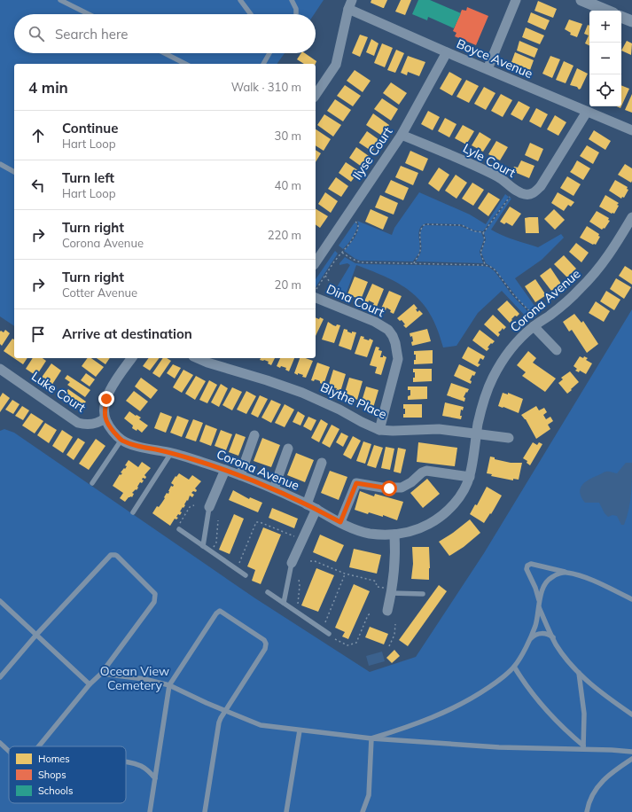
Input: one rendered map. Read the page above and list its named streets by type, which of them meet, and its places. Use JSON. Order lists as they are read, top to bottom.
{
  "streets": {
    "street": [
      "Boyce Avenue",
      "Ilyse Court",
      "Lyle Court",
      "Dina Court",
      "Corona Avenue",
      "Luke Court",
      "Blythe Place"
    ]
  },
  "crossings": [
    ["Boyce Avenue", "Ilyse Court"],
    ["Boyce Avenue", "Lyle Court"],
    ["Ilyse Court", "Lyle Court"],
    ["Dina Court", "Blythe Place"],
    ["Corona Avenue", "Luke Court"],
    ["Corona Avenue", "Blythe Place"]
  ],
  "parks": ["Ocean View Cemetery"],
  "legend": ["Homes", "Shops", "Schools"],
  "page": {
    "map_buttons": ["+", "−"],
    "search": "Search here",
    "heading": ["4 min", "Walk · 310 m"],
    "list": [
      ["Continue", "Hart Loop", "30 m"],
      ["Turn left", "Hart Loop", "40 m"],
      ["Turn right", "Corona Avenue", "220 m"],
      ["Turn right", "Cotter Avenue", "20 m"],
      "Arrive at destination"
    ]
  }
}
